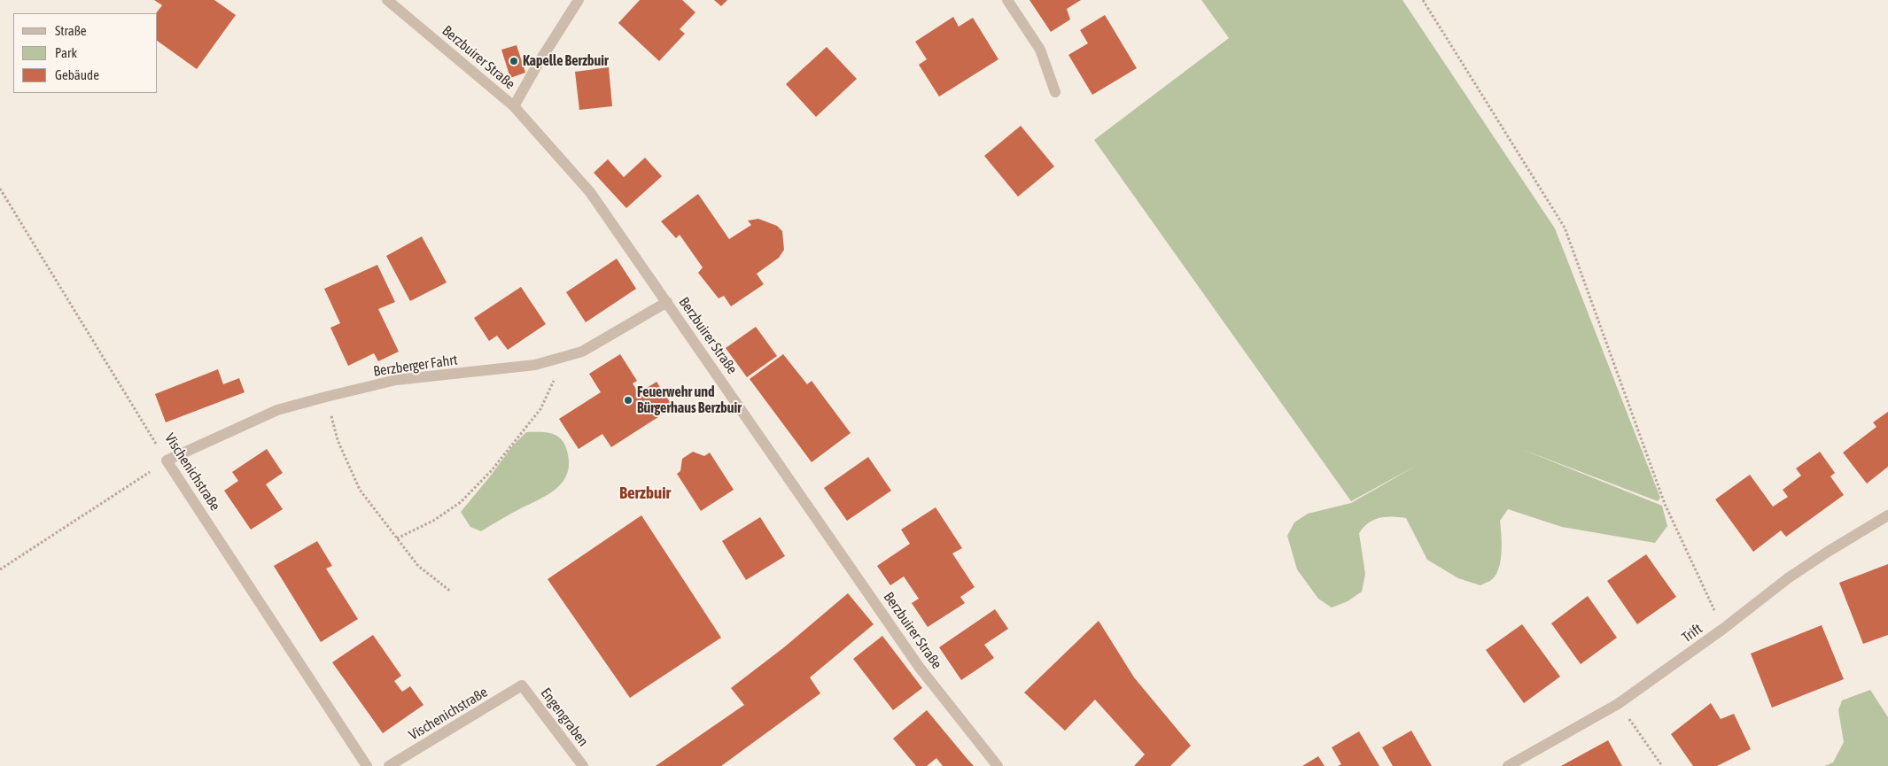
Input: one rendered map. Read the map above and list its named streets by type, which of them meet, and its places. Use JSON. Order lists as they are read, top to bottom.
{
  "streets": {
    "street": [
      "Berzbuirer Straße",
      "Berzberger Fahrt",
      "Vischenichstraße",
      "Trift",
      "Engengraben"
    ]
  },
  "crossings": [
    ["Berzbuirer Straße", "Berzberger Fahrt"],
    ["Berzberger Fahrt", "Vischenichstraße"],
    ["Vischenichstraße", "Engengraben"]
  ],
  "districts": ["Berzbuir"],
  "places": ["Kapelle Berzbuir", "Feuerwehr und Bürgerhaus Berzbuir"],
  "legend": ["Straße", "Park", "Gebäude"]
}
